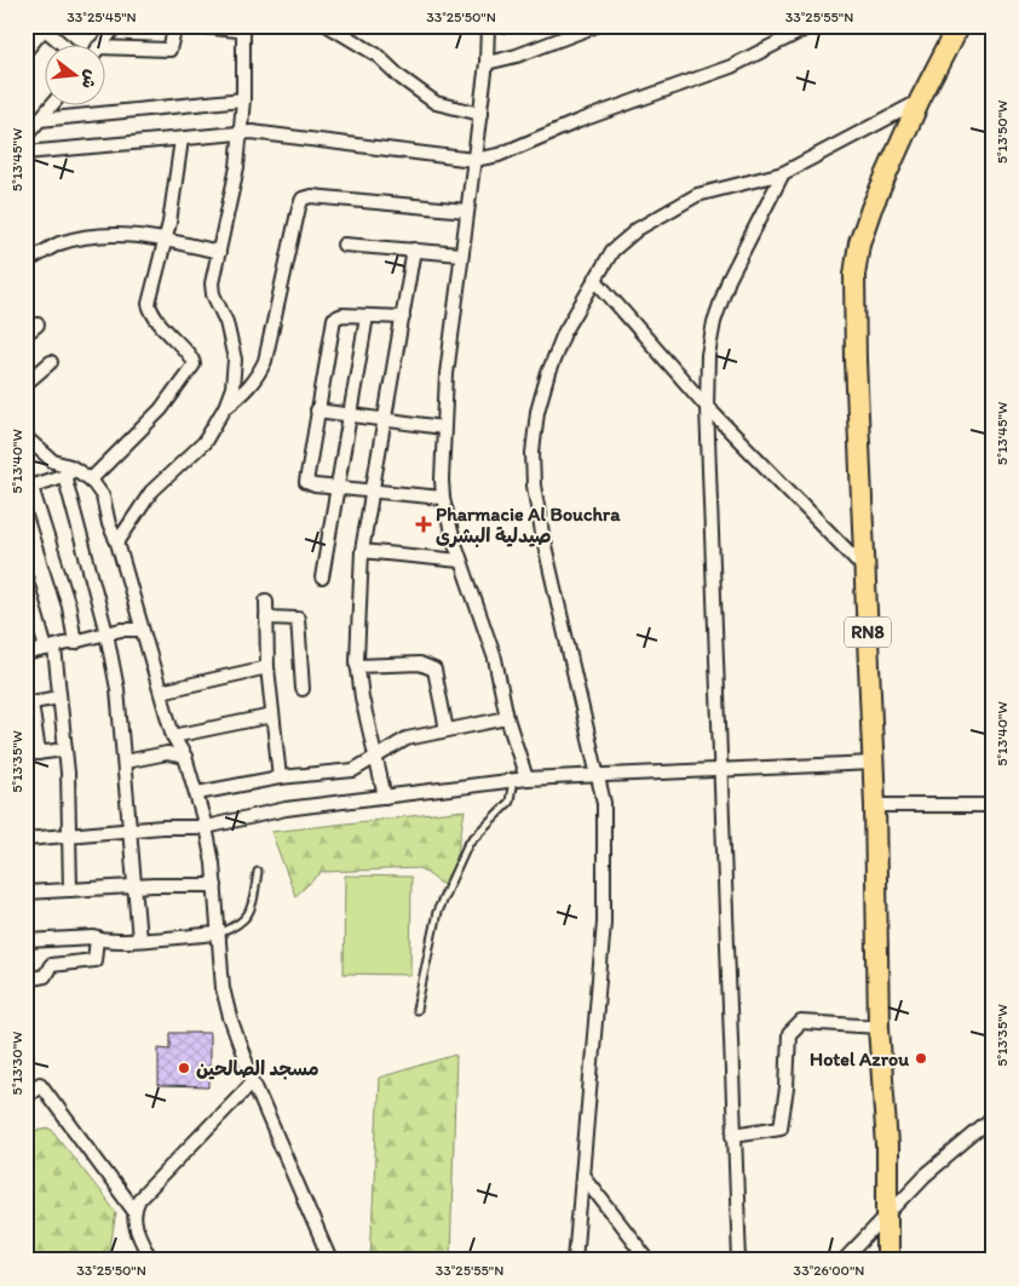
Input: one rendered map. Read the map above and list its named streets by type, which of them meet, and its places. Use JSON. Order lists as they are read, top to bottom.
{
  "streets": {
    "main road": ["RN8"]
  },
  "places": {
    "health": ["Pharmacie Al Bouchra صيدلية البشرى"],
    "other": ["Hotel Azrou", "مسجد الصالحين"]
  },
  "north": "right",
  "coordinates": [
    "33°25'45\"N",
    "33°25'50\"N",
    "33°25'55\"N",
    "5°13'50\"W",
    "5°13'45\"W",
    "5°13'40\"W",
    "5°13'35\"W",
    "5°13'30\"W",
    "33°26'00\"N"
  ]
}
